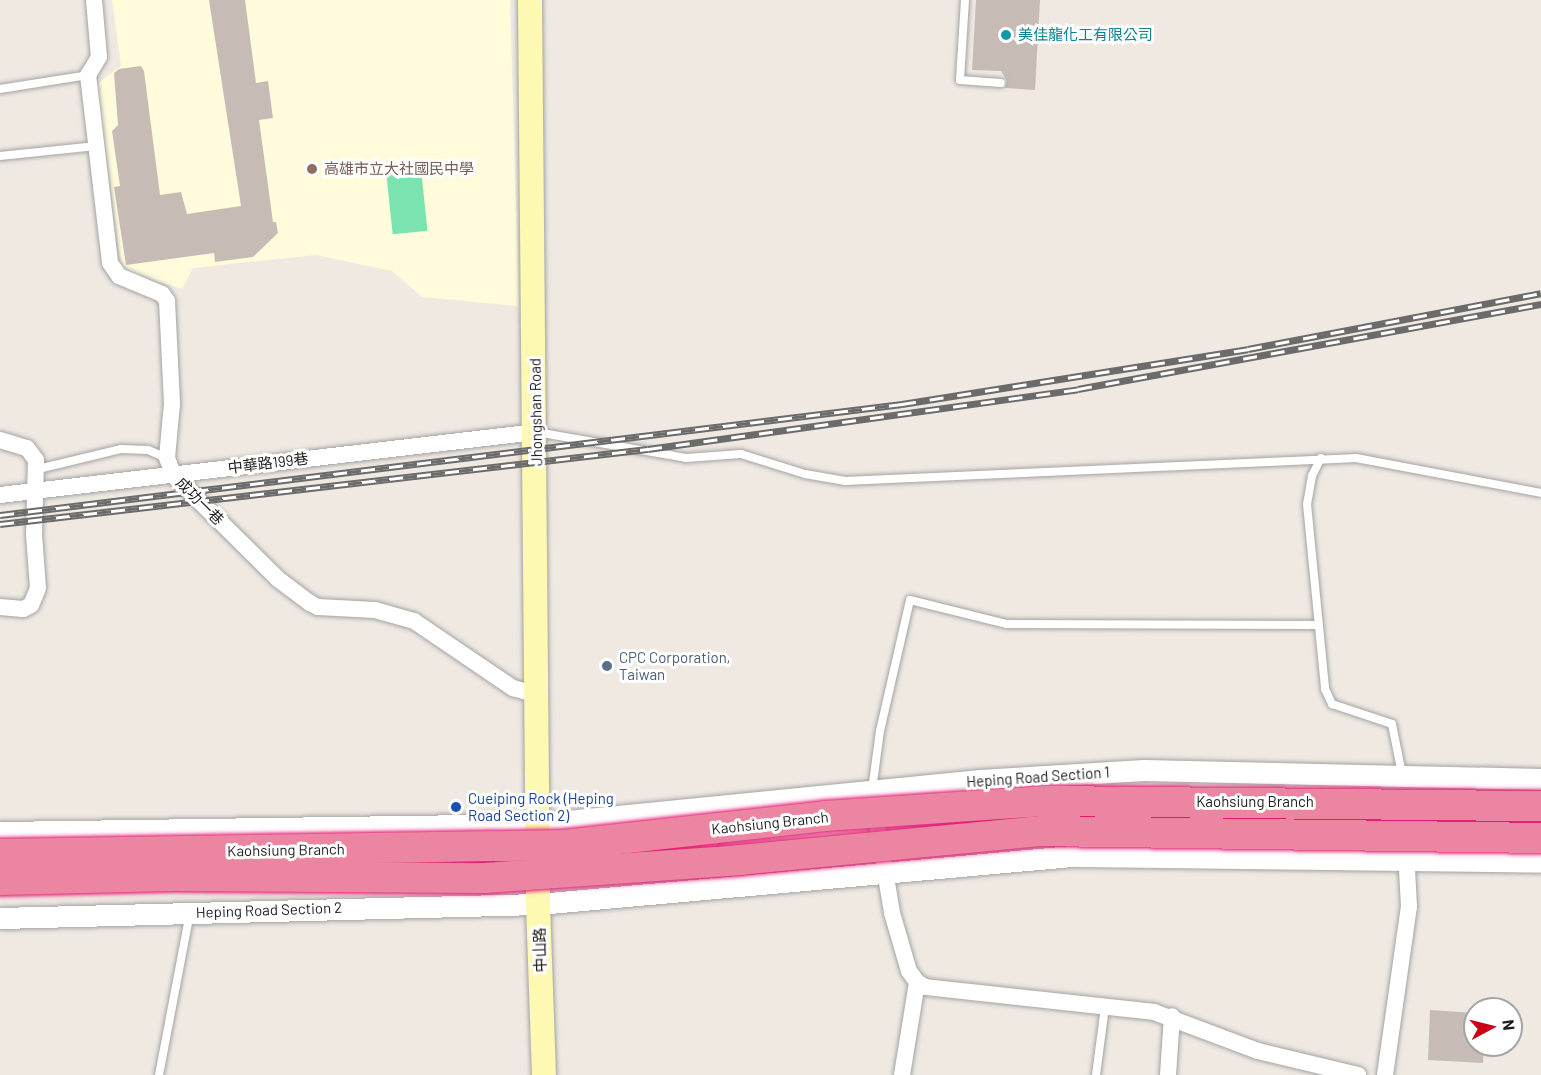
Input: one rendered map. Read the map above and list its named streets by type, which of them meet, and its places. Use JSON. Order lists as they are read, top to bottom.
{
  "streets": {
    "highway": ["Kaohsiung Branch"],
    "main road": ["Jhongshan Road", "中山路"],
    "street": [
      "中華路199巷",
      "成功一巷",
      "Heping Road Section 1",
      "Heping Road Section 2"
    ]
  },
  "crossings": [
    ["Jhongshan Road", "中華路199巷"],
    ["Jhongshan Road", "成功一巷"],
    ["Jhongshan Road", "Heping Road Section 1"],
    ["Jhongshan Road", "中山路"],
    ["中華路199巷", "成功一巷"],
    ["Heping Road Section 1", "中山路"],
    ["Heping Road Section 2", "中山路"]
  ],
  "places": [
    "美佳龍化工有限公司",
    "高雄市立大社國民中學",
    "CPC Corporation, Taiwan",
    "Cueiping Rock (Heping Road Section 2)"
  ],
  "north": "right"
}
